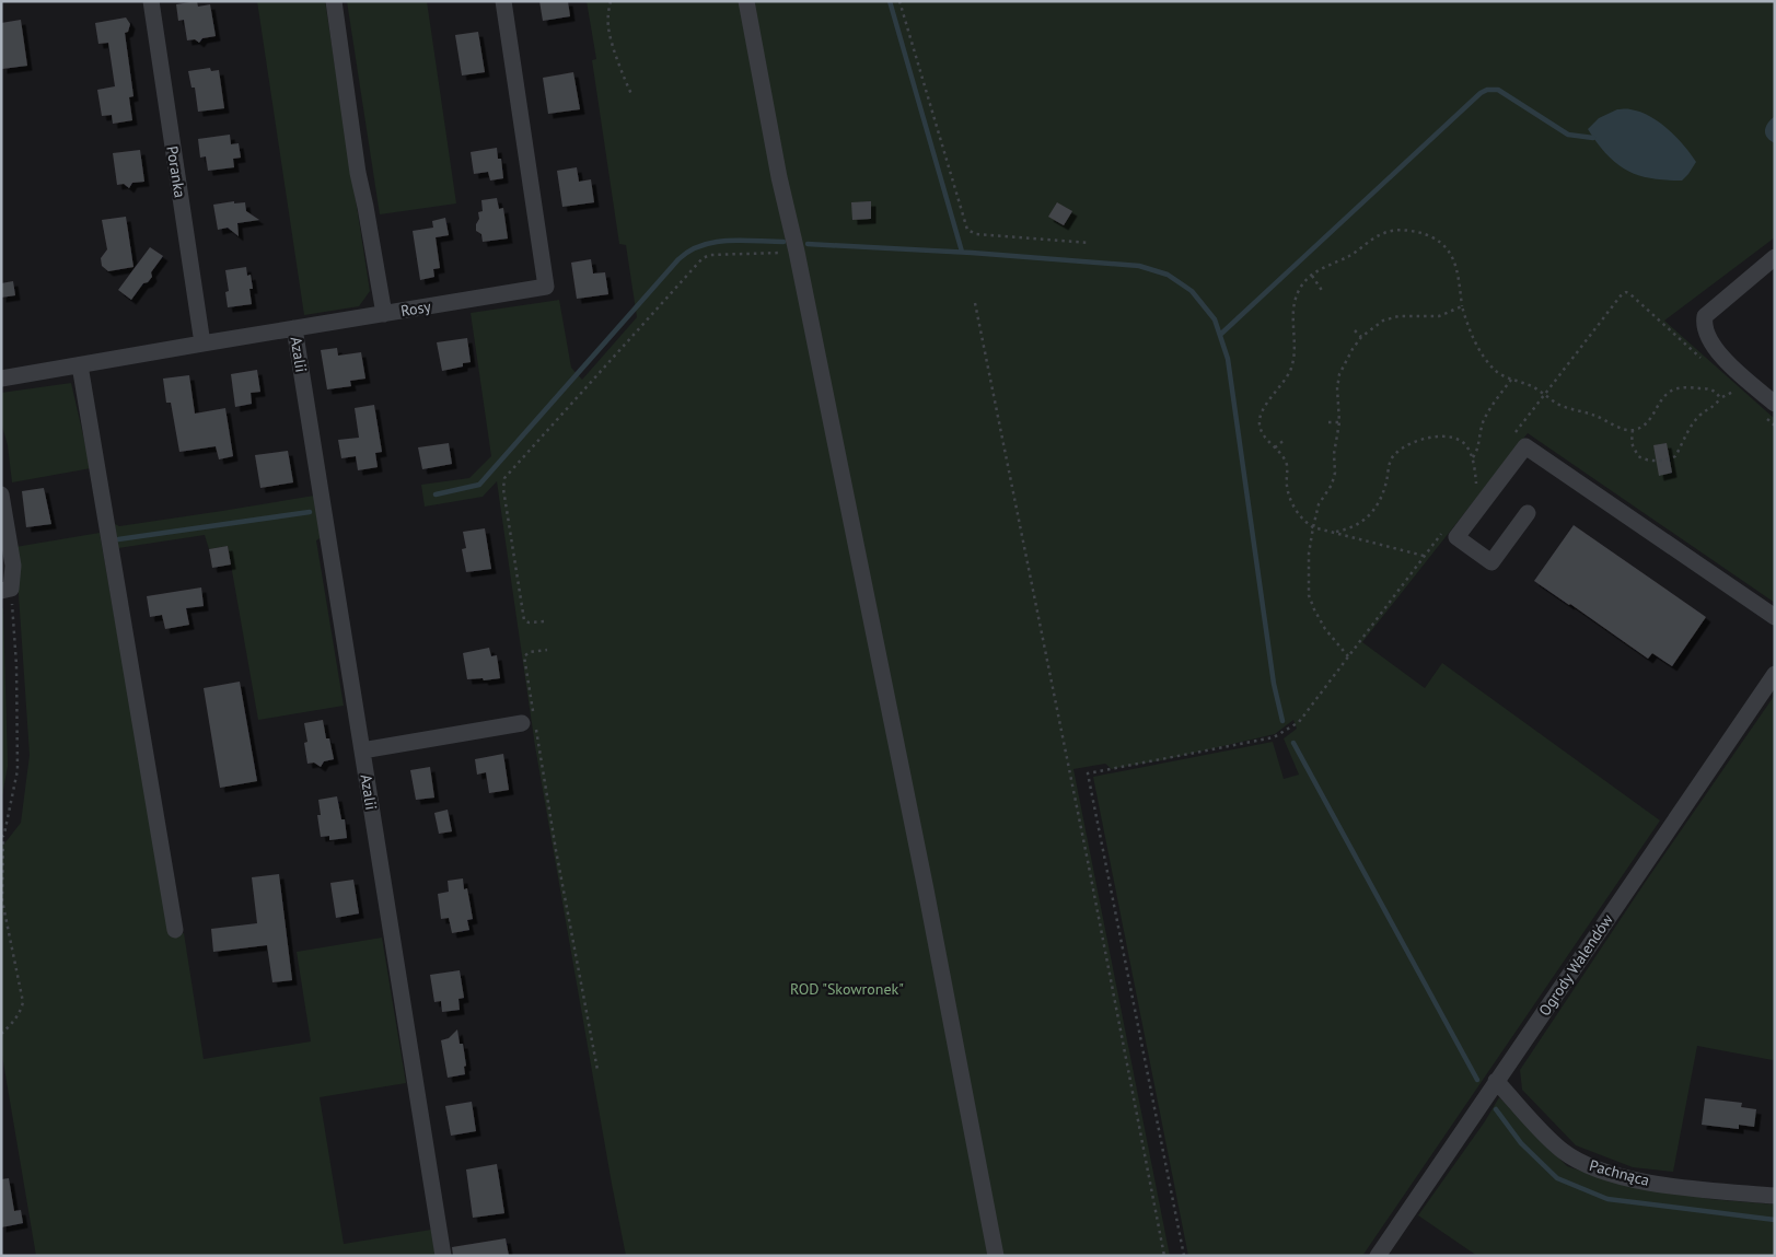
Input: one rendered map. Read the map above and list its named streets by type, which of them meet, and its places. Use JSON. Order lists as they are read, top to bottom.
{
  "streets": {
    "street": [
      "Poranka",
      "Rosy",
      "Azalii",
      "Ogrody Walendów",
      "Pachnąca"
    ]
  },
  "crossings": [
    ["Poranka", "Rosy"],
    ["Rosy", "Azalii"],
    ["Ogrody Walendów", "Pachnąca"]
  ],
  "parks": ["ROD \"Skowronek\""]
}
